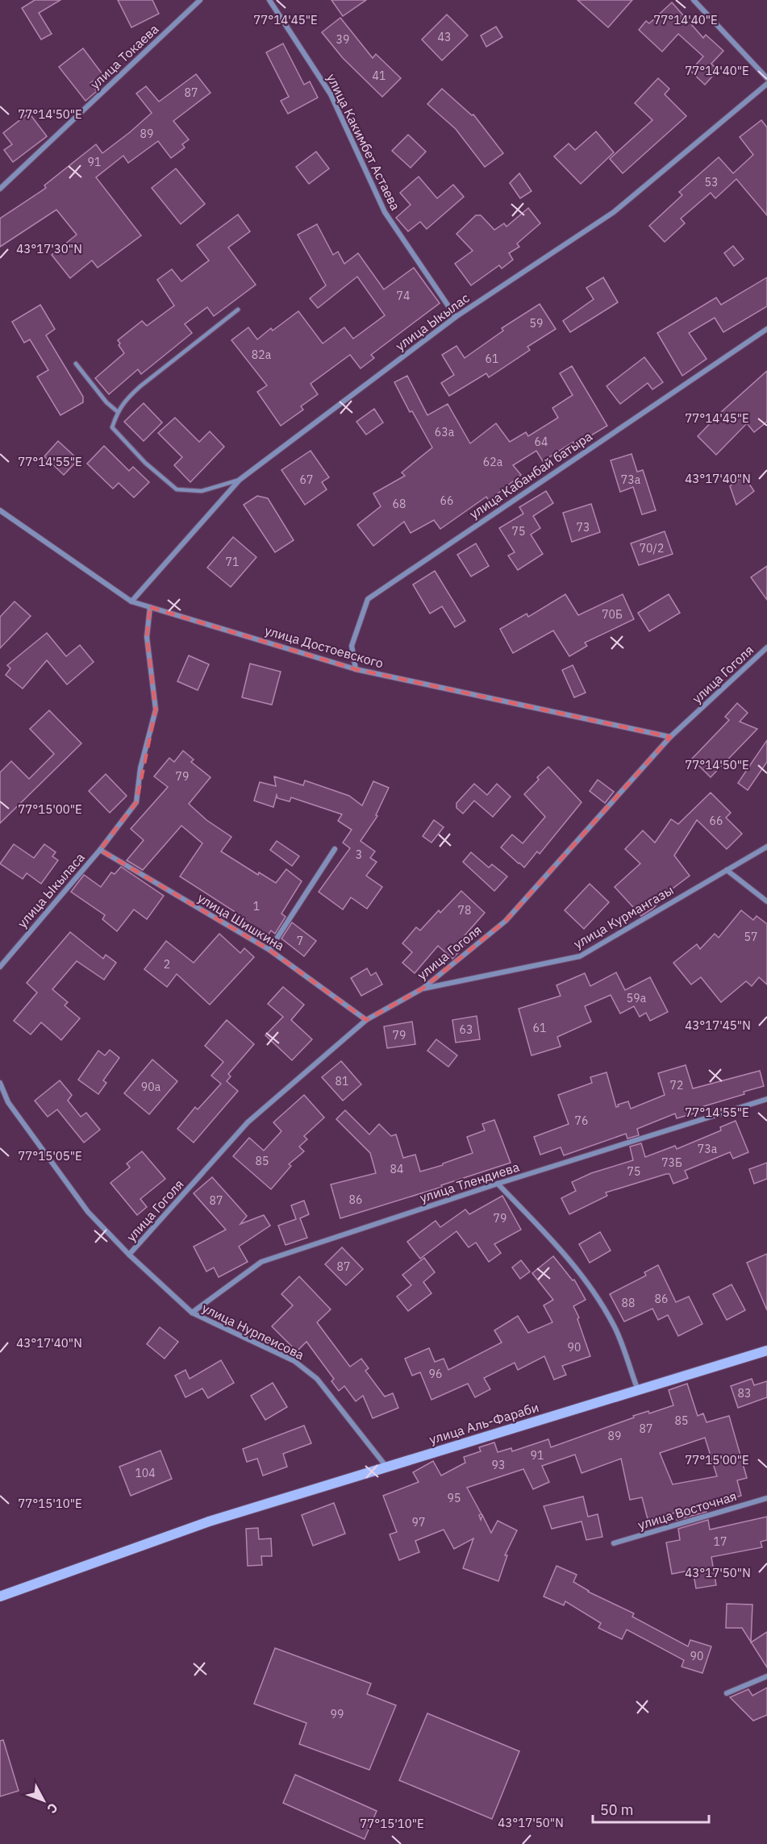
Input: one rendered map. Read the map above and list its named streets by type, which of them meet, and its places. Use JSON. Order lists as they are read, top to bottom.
{
  "streets": {
    "main road": ["улица Аль-Фараби"],
    "street": [
      "улица Токаева",
      "улица Какимбет Астаева",
      "улица Ыкылас",
      "улица Кабанбай батыра",
      "улица Достоевского",
      "улица Гоголя",
      "улица Ыкыласа",
      "улица Курмангазы",
      "улица Шишкина",
      "улица Тлендиева",
      "улица Нурпеисова",
      "улица Восточная"
    ]
  },
  "crossings": [
    ["улица Какимбет Астаева", "улица Ыкылас"],
    ["улица Ыкылас", "улица Достоевского"],
    ["улица Кабанбай батыра", "улица Достоевского"],
    ["улица Достоевского", "улица Гоголя"],
    ["улица Гоголя", "улица Курмангазы"],
    ["улица Гоголя", "улица Шишкина"],
    ["улица Гоголя", "улица Нурпеисова"],
    ["улица Ыкыласа", "улица Шишкина"],
    ["улица Тлендиева", "улица Нурпеисова"],
    ["улица Нурпеисова", "улица Аль-Фараби"]
  ],
  "house_numbers": [
    "43",
    "39",
    "41",
    "87",
    "89",
    "91",
    "53",
    "74",
    "59",
    "82а",
    "61",
    "63а",
    "64",
    "62а",
    "67",
    "73а",
    "66",
    "68",
    "73",
    "75",
    "70/2",
    "71",
    "70Б",
    "79",
    "66",
    "3",
    "1",
    "78",
    "57",
    "7",
    "2",
    "59а",
    "61",
    "63",
    "79",
    "81",
    "72",
    "90а",
    "76",
    "73а",
    "85",
    "73Б",
    "84",
    "75",
    "86",
    "87",
    "79",
    "87",
    "86",
    "88",
    "90",
    "96",
    "83",
    "85",
    "87",
    "89",
    "91",
    "93",
    "104",
    "95",
    "97",
    "17",
    "90",
    "99"
  ],
  "scale_bar": "50 m",
  "north": "bottom right",
  "coordinates": [
    "77°14'40\"E",
    "77°14'45\"E",
    "77°14'50\"E",
    "43°17'30\"N",
    "77°14'55\"E",
    "43°17'40\"N",
    "77°15'00\"E",
    "43°17'45\"N",
    "77°15'05\"E",
    "77°15'10\"E",
    "43°17'50\"N"
  ]
}
